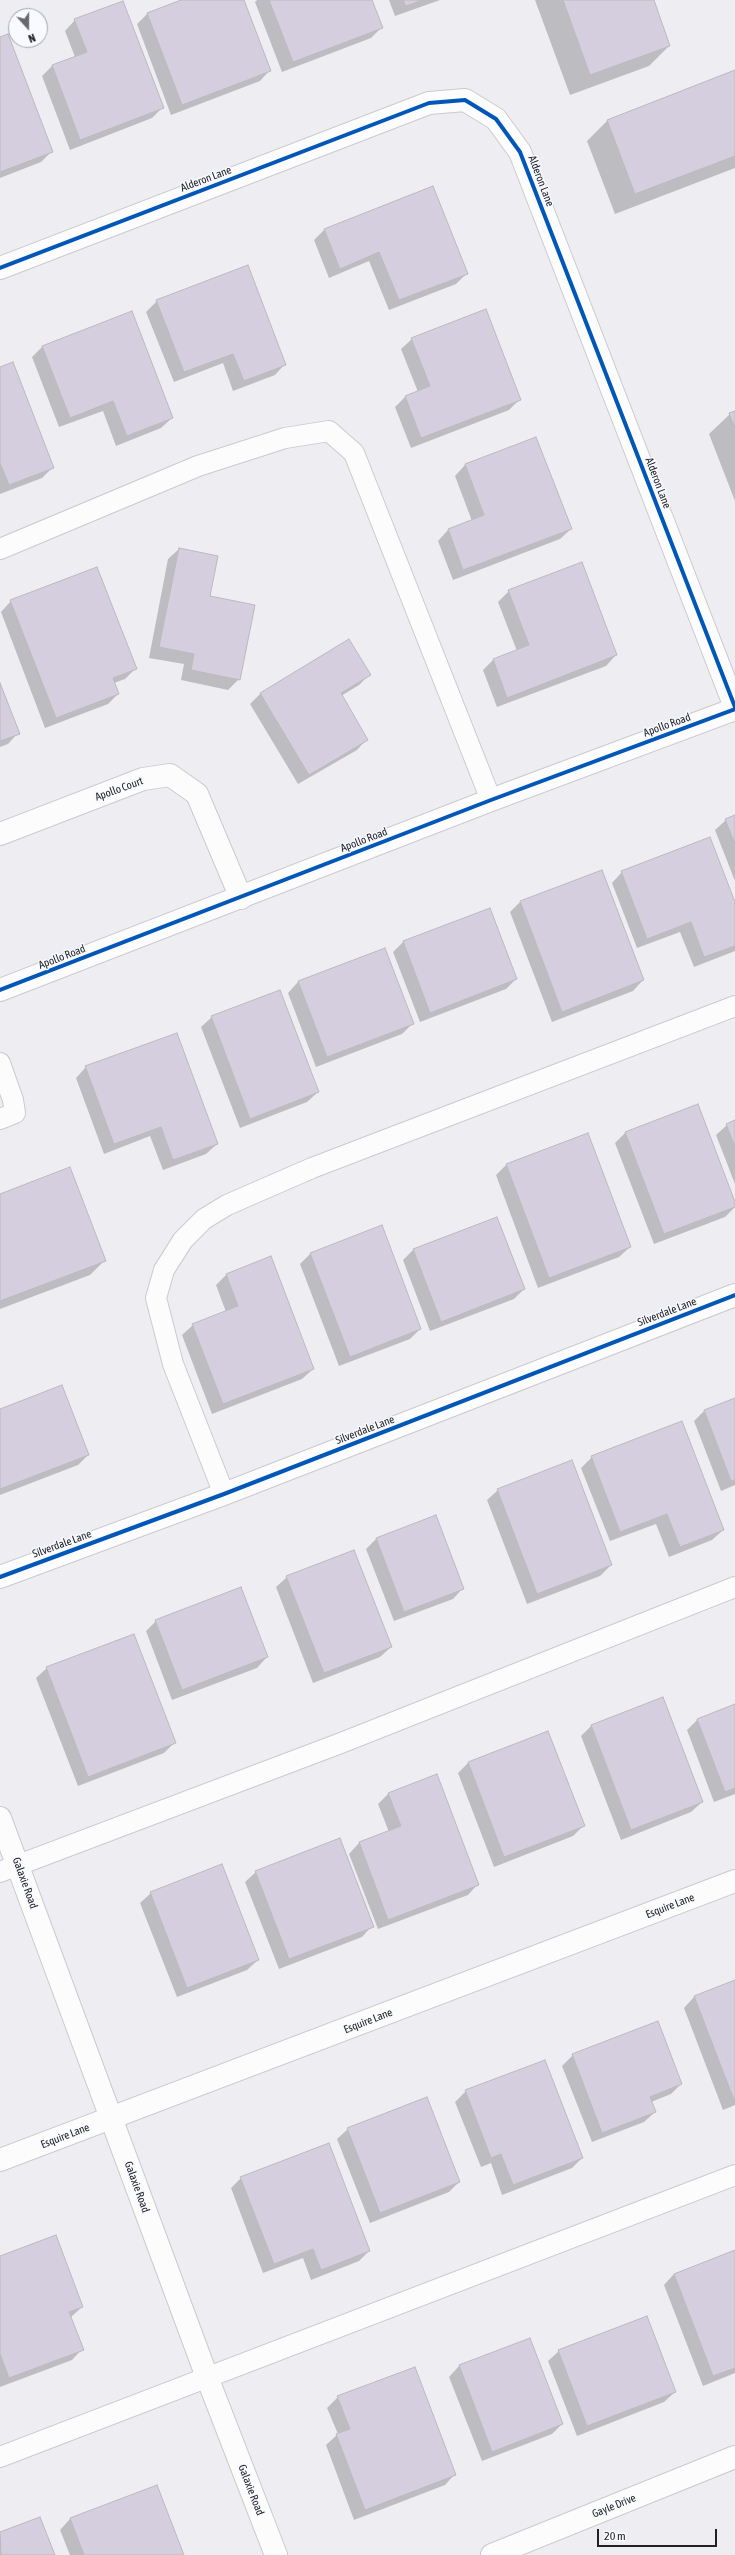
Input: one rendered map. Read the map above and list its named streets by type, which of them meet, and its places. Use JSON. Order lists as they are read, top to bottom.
{
  "streets": {
    "street": [
      "Alderon Lane",
      "Apollo Road",
      "Apollo Court",
      "Silverdale Lane",
      "Galaxie Road",
      "Esquire Lane",
      "Gayle Drive"
    ]
  },
  "crossings": [
    ["Alderon Lane", "Apollo Road"],
    ["Apollo Road", "Apollo Court"],
    ["Galaxie Road", "Esquire Lane"]
  ],
  "scale_bar": "20 m",
  "north": "bottom"
}
